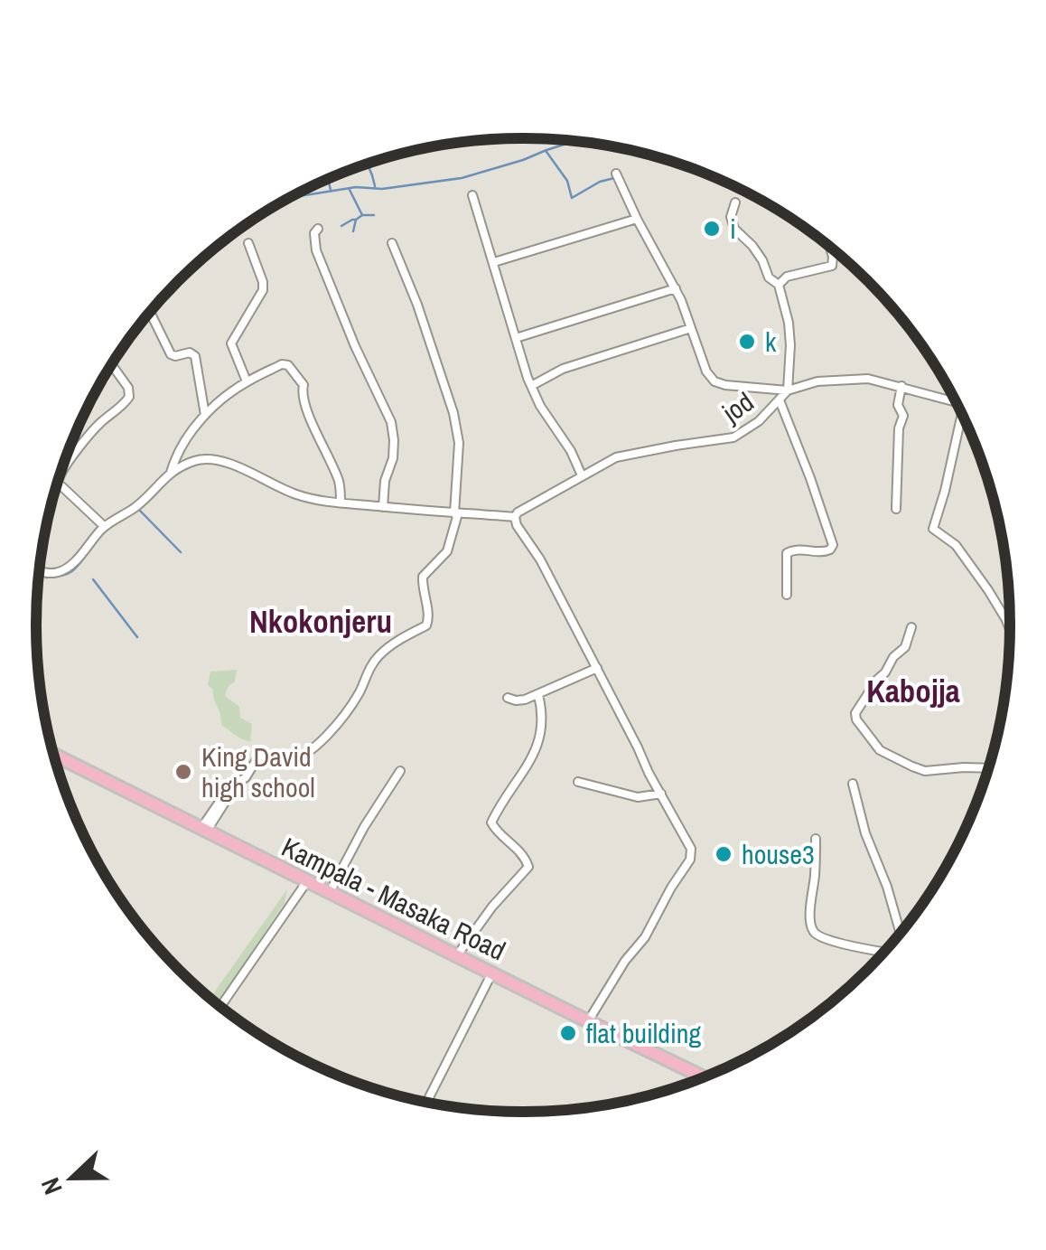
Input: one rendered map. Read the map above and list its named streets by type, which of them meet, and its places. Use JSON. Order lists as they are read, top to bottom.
{
  "streets": {
    "highway": ["Kampala - Masaka Road"],
    "street": ["jod"]
  },
  "districts": ["Nkokonjeru", "Kabojja"],
  "places": [
    "i",
    "k",
    "King David high school",
    "house3",
    "flat building"
  ],
  "north": "left"
}
